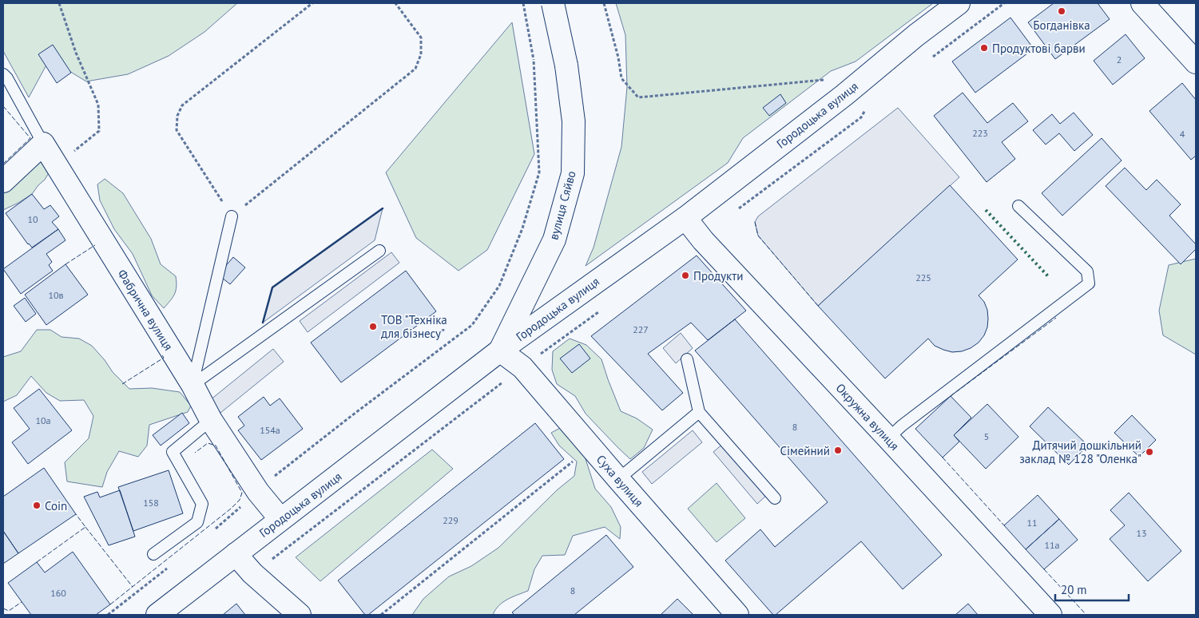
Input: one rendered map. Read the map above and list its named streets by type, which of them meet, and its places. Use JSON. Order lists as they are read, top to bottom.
{
  "streets": {
    "main road": [
      "Городоцька вулиця",
      "вулиця Сяйво",
      "Фабрична вулиця",
      "Окружна вулиця",
      "Суха вулиця"
    ]
  },
  "crossings": [
    ["Городоцька вулиця", "вулиця Сяйво"],
    ["Городоцька вулиця", "Фабрична вулиця"],
    ["Городоцька вулиця", "Окружна вулиця"],
    ["Городоцька вулиця", "Суха вулиця"],
    ["вулиця Сяйво", "Суха вулиця"]
  ],
  "places": [
    "Богданівка",
    "Продуктові барви",
    "Продукти",
    "ТОВ \"Техніка для бізнесу\"",
    "Сімейний",
    "Дитячий дошкільний заклад № 128 \"Оленка\"",
    "Coin"
  ],
  "house_numbers": [
    "2",
    "223",
    "4",
    "10",
    "225",
    "10в",
    "227",
    "10а",
    "8",
    "154а",
    "5",
    "158",
    "229",
    "11",
    "13",
    "11а",
    "8",
    "160"
  ],
  "scale_bar": "20 m"
}
